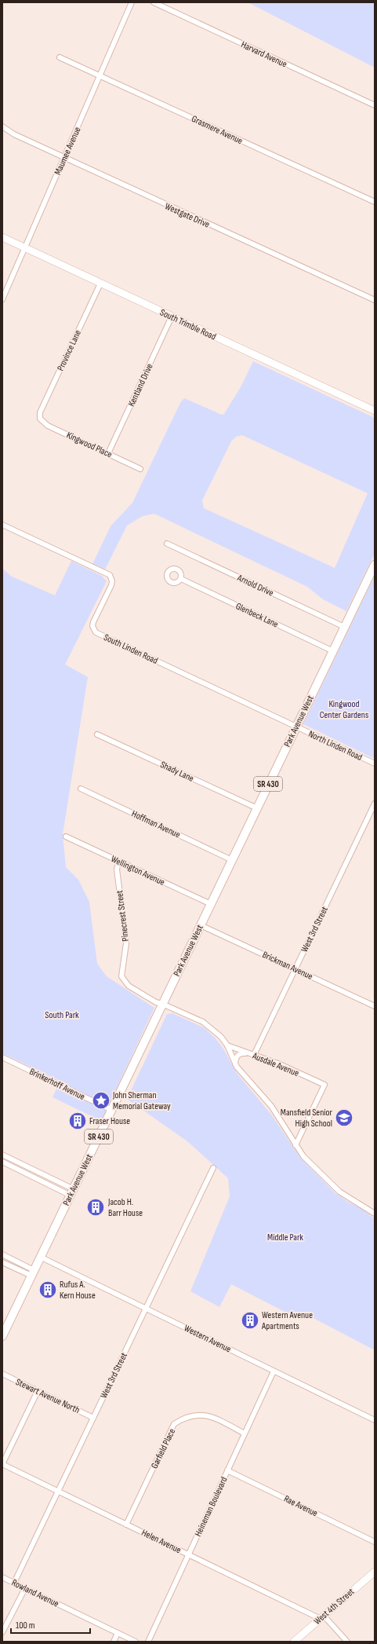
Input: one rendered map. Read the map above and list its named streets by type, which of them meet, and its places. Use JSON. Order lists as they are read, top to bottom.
{
  "streets": {
    "main road": [
      "South Trimble Road",
      "Park Avenue West",
      "SR 430",
      "West 4th Street"
    ],
    "street": [
      "Harvard Avenue",
      "Grasmere Avenue",
      "Maumee Avenue",
      "Westgate Drive",
      "Province Lane",
      "Kentland Drive",
      "Kingwood Place",
      "Arnold Drive",
      "Glenbeck Lane",
      "South Linden Road",
      "North Linden Road",
      "Shady Lane",
      "Hoffman Avenue",
      "Wellington Avenue",
      "Pinecrest Street",
      "West 3rd Street",
      "Brickman Avenue",
      "Ausdale Avenue",
      "Brinkerhoff Avenue",
      "Western Avenue",
      "Stewart Avenue North",
      "Garfield Place",
      "Rae Avenue",
      "Heineman Boulevard",
      "Helen Avenue",
      "Rowland Avenue"
    ]
  },
  "crossings": [
    ["Grasmere Avenue", "Maumee Avenue"],
    ["Maumee Avenue", "Westgate Drive"],
    ["Maumee Avenue", "South Trimble Road"],
    ["South Trimble Road", "Province Lane"],
    ["South Trimble Road", "Kentland Drive"],
    ["Province Lane", "Kingwood Place"],
    ["Kentland Drive", "Kingwood Place"],
    ["Arnold Drive", "Park Avenue West"],
    ["Glenbeck Lane", "Park Avenue West"],
    ["South Linden Road", "Park Avenue West"],
    ["South Linden Road", "North Linden Road"],
    ["Park Avenue West", "North Linden Road"],
    ["Park Avenue West", "Shady Lane"],
    ["Park Avenue West", "Hoffman Avenue"],
    ["Park Avenue West", "Wellington Avenue"],
    ["Park Avenue West", "Pinecrest Street"],
    ["Park Avenue West", "Brickman Avenue"],
    ["Park Avenue West", "Brinkerhoff Avenue"],
    ["Park Avenue West", "Western Avenue"],
    ["Wellington Avenue", "Pinecrest Street"],
    ["Pinecrest Street", "Ausdale Avenue"],
    ["West 3rd Street", "Brickman Avenue"],
    ["West 3rd Street", "Ausdale Avenue"],
    ["West 3rd Street", "Western Avenue"],
    ["West 3rd Street", "Stewart Avenue North"],
    ["West 3rd Street", "Helen Avenue"],
    ["West 3rd Street", "Rowland Avenue"],
    ["Western Avenue", "Heineman Boulevard"],
    ["Garfield Place", "Heineman Boulevard"],
    ["Garfield Place", "Helen Avenue"],
    ["Rae Avenue", "Heineman Boulevard"],
    ["Heineman Boulevard", "Helen Avenue"],
    ["Helen Avenue", "West 4th Street"]
  ],
  "parks": ["Kingwood Center Gardens", "South Park", "Middle Park"],
  "places": {
    "place": ["John Sherman Memorial Gateway"],
    "school or university": ["Mansfield Senior High School"],
    "building": [
      "Fraser House",
      "Jacob H. Barr House",
      "Rufus A. Kern House",
      "Western Avenue Apartments"
    ]
  },
  "scale_bar": "100 m"
}
